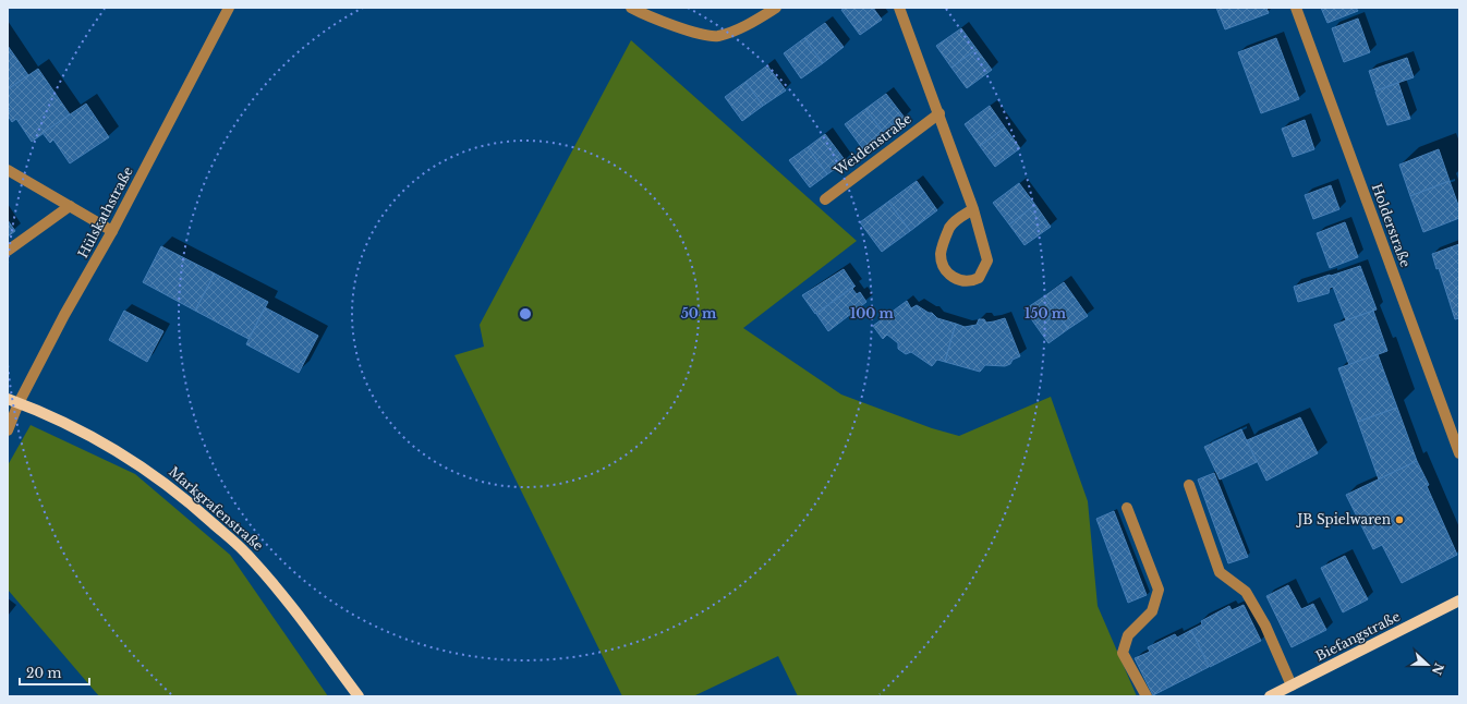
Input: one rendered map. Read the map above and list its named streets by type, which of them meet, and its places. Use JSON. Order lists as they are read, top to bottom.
{
  "streets": {
    "main road": ["Markgrafenstraße", "Biefangstraße"],
    "street": ["Weidenstraße", "Hülskathstraße", "Holderstraße"]
  },
  "crossings": [
    ["Hülskathstraße", "Markgrafenstraße"]
  ],
  "places": ["JB Spielwaren"],
  "scale_bar": "20 m",
  "north": "right",
  "rings": ["50 m", "100 m", "150 m"]
}
